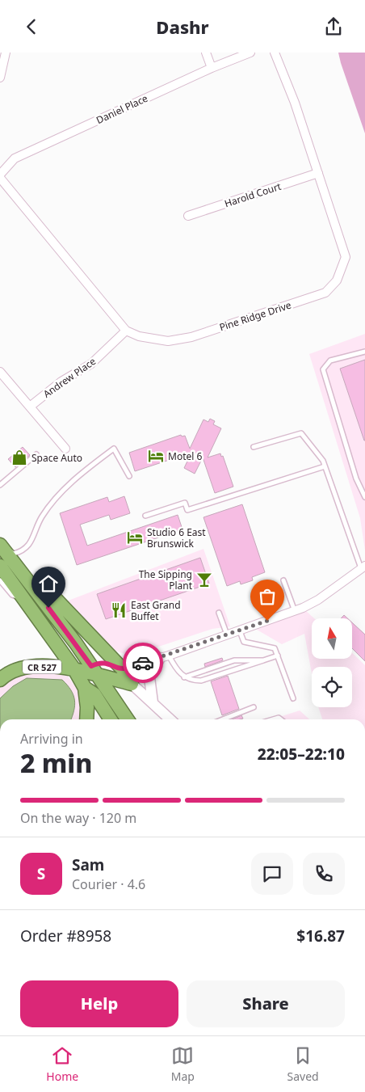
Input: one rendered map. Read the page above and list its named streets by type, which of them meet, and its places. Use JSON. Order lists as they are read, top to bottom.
{
  "streets": {
    "highway": ["CR 527"],
    "street": [
      "Daniel Place",
      "Harold Court",
      "Pine Ridge Drive",
      "Andrew Place"
    ]
  },
  "crossings": [
    ["Harold Court", "Pine Ridge Drive"],
    ["Pine Ridge Drive", "Andrew Place"]
  ],
  "places": {
    "hotel": ["Motel 6", "Studio 6 East Brunswick"],
    "shop": ["Space Auto"],
    "bar": ["The Sipping Plant"],
    "restaurant": ["East Grand Buffet"]
  },
  "north": "top",
  "page": {
    "header": "Dashr",
    "heading": ["2 min", "Arriving in", "22:05–22:10"],
    "panel": [
      "Sam",
      "Courier · 4.6",
      "Order #8958",
      "$16.87"
    ],
    "bar": "On the way · 120 m",
    "round": "S",
    "buttons": ["Help", "Share"],
    "tabs": ["Home", "Map", "Saved"]
  }
}
